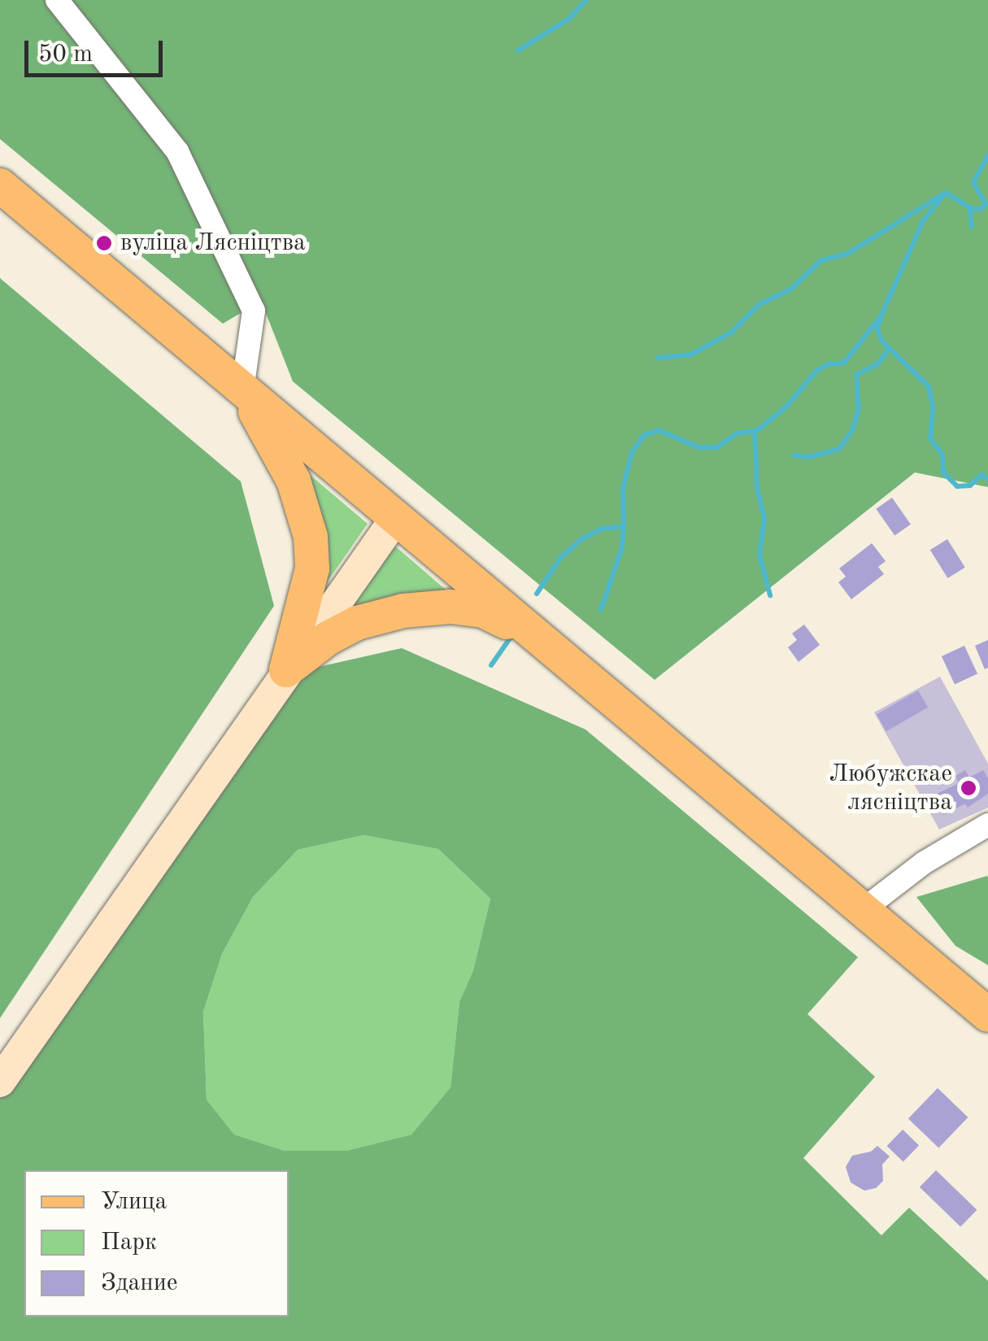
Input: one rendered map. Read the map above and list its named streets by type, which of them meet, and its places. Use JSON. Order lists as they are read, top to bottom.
{
  "places": ["вуліца Лясніцтва", "Любужскае лясніцтва"],
  "legend": ["Улица", "Парк", "Здание"],
  "scale_bar": "50 m"
}
